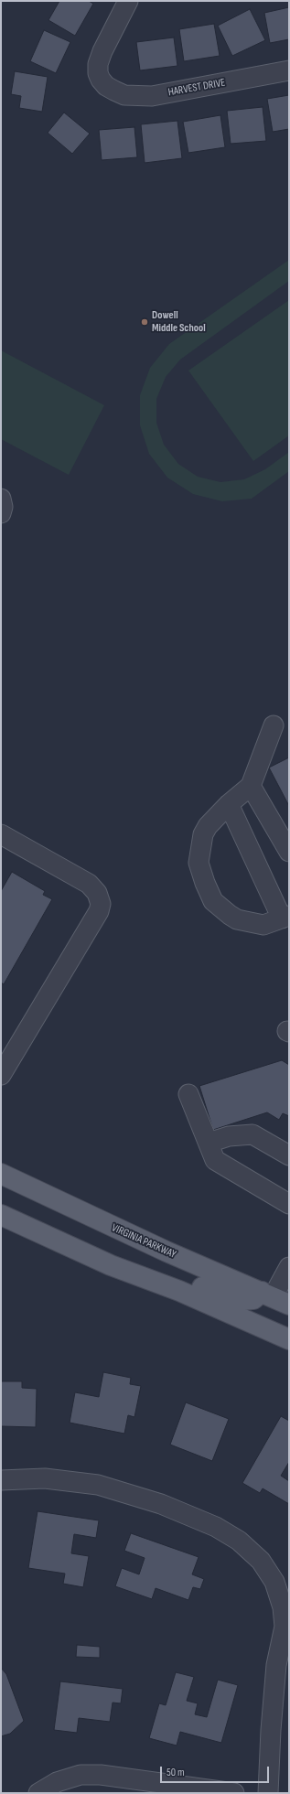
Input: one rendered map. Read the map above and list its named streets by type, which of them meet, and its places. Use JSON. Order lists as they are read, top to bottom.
{
  "streets": {
    "main road": ["VIRGINIA PARKWAY"],
    "street": ["HARVEST DRIVE"]
  },
  "places": ["Dowell Middle School"],
  "scale_bar": "50 m"
}
